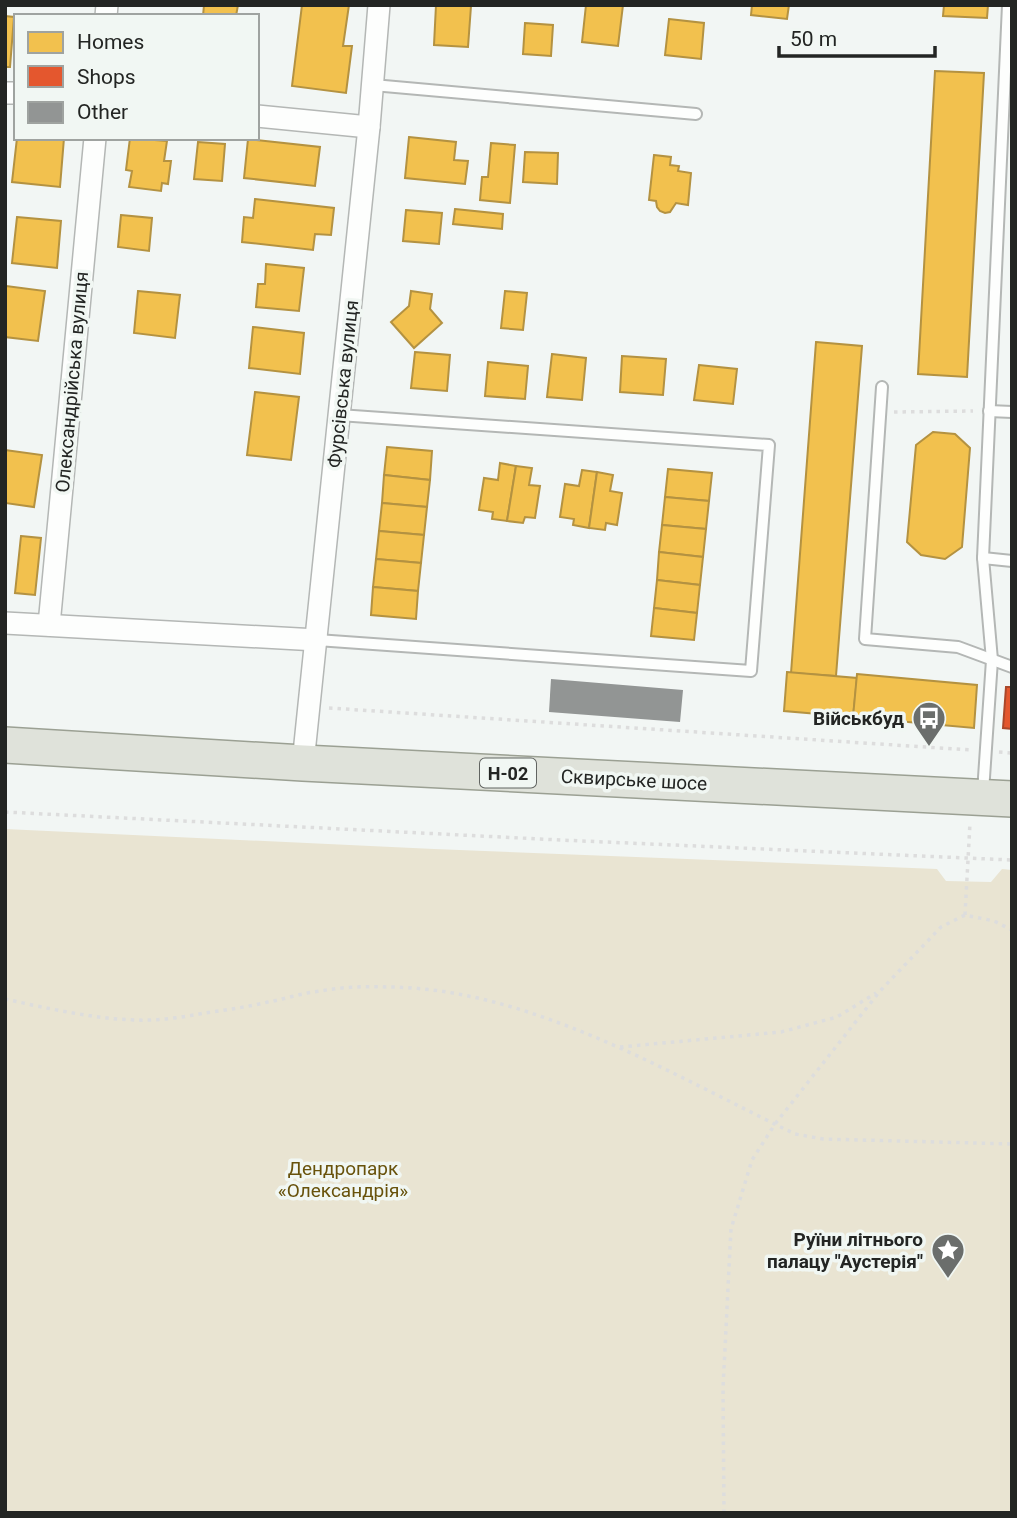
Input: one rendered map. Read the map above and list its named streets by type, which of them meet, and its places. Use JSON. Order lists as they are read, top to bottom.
{
  "streets": {
    "main road": ["Н-02", "Сквирське шосе"],
    "street": ["Олександрійська вулиця", "Фурсівська вулиця"]
  },
  "crossings": [
    ["Фурсівська вулиця", "Сквирське шосе"]
  ],
  "parks": ["Дендропарк «Олександрія»"],
  "places": {
    "bus stop": ["Військбуд"],
    "place": ["Руїни літнього палацу \"Аустерія\""]
  },
  "legend": ["Homes", "Shops", "Other"],
  "scale_bar": "50 m"
}
